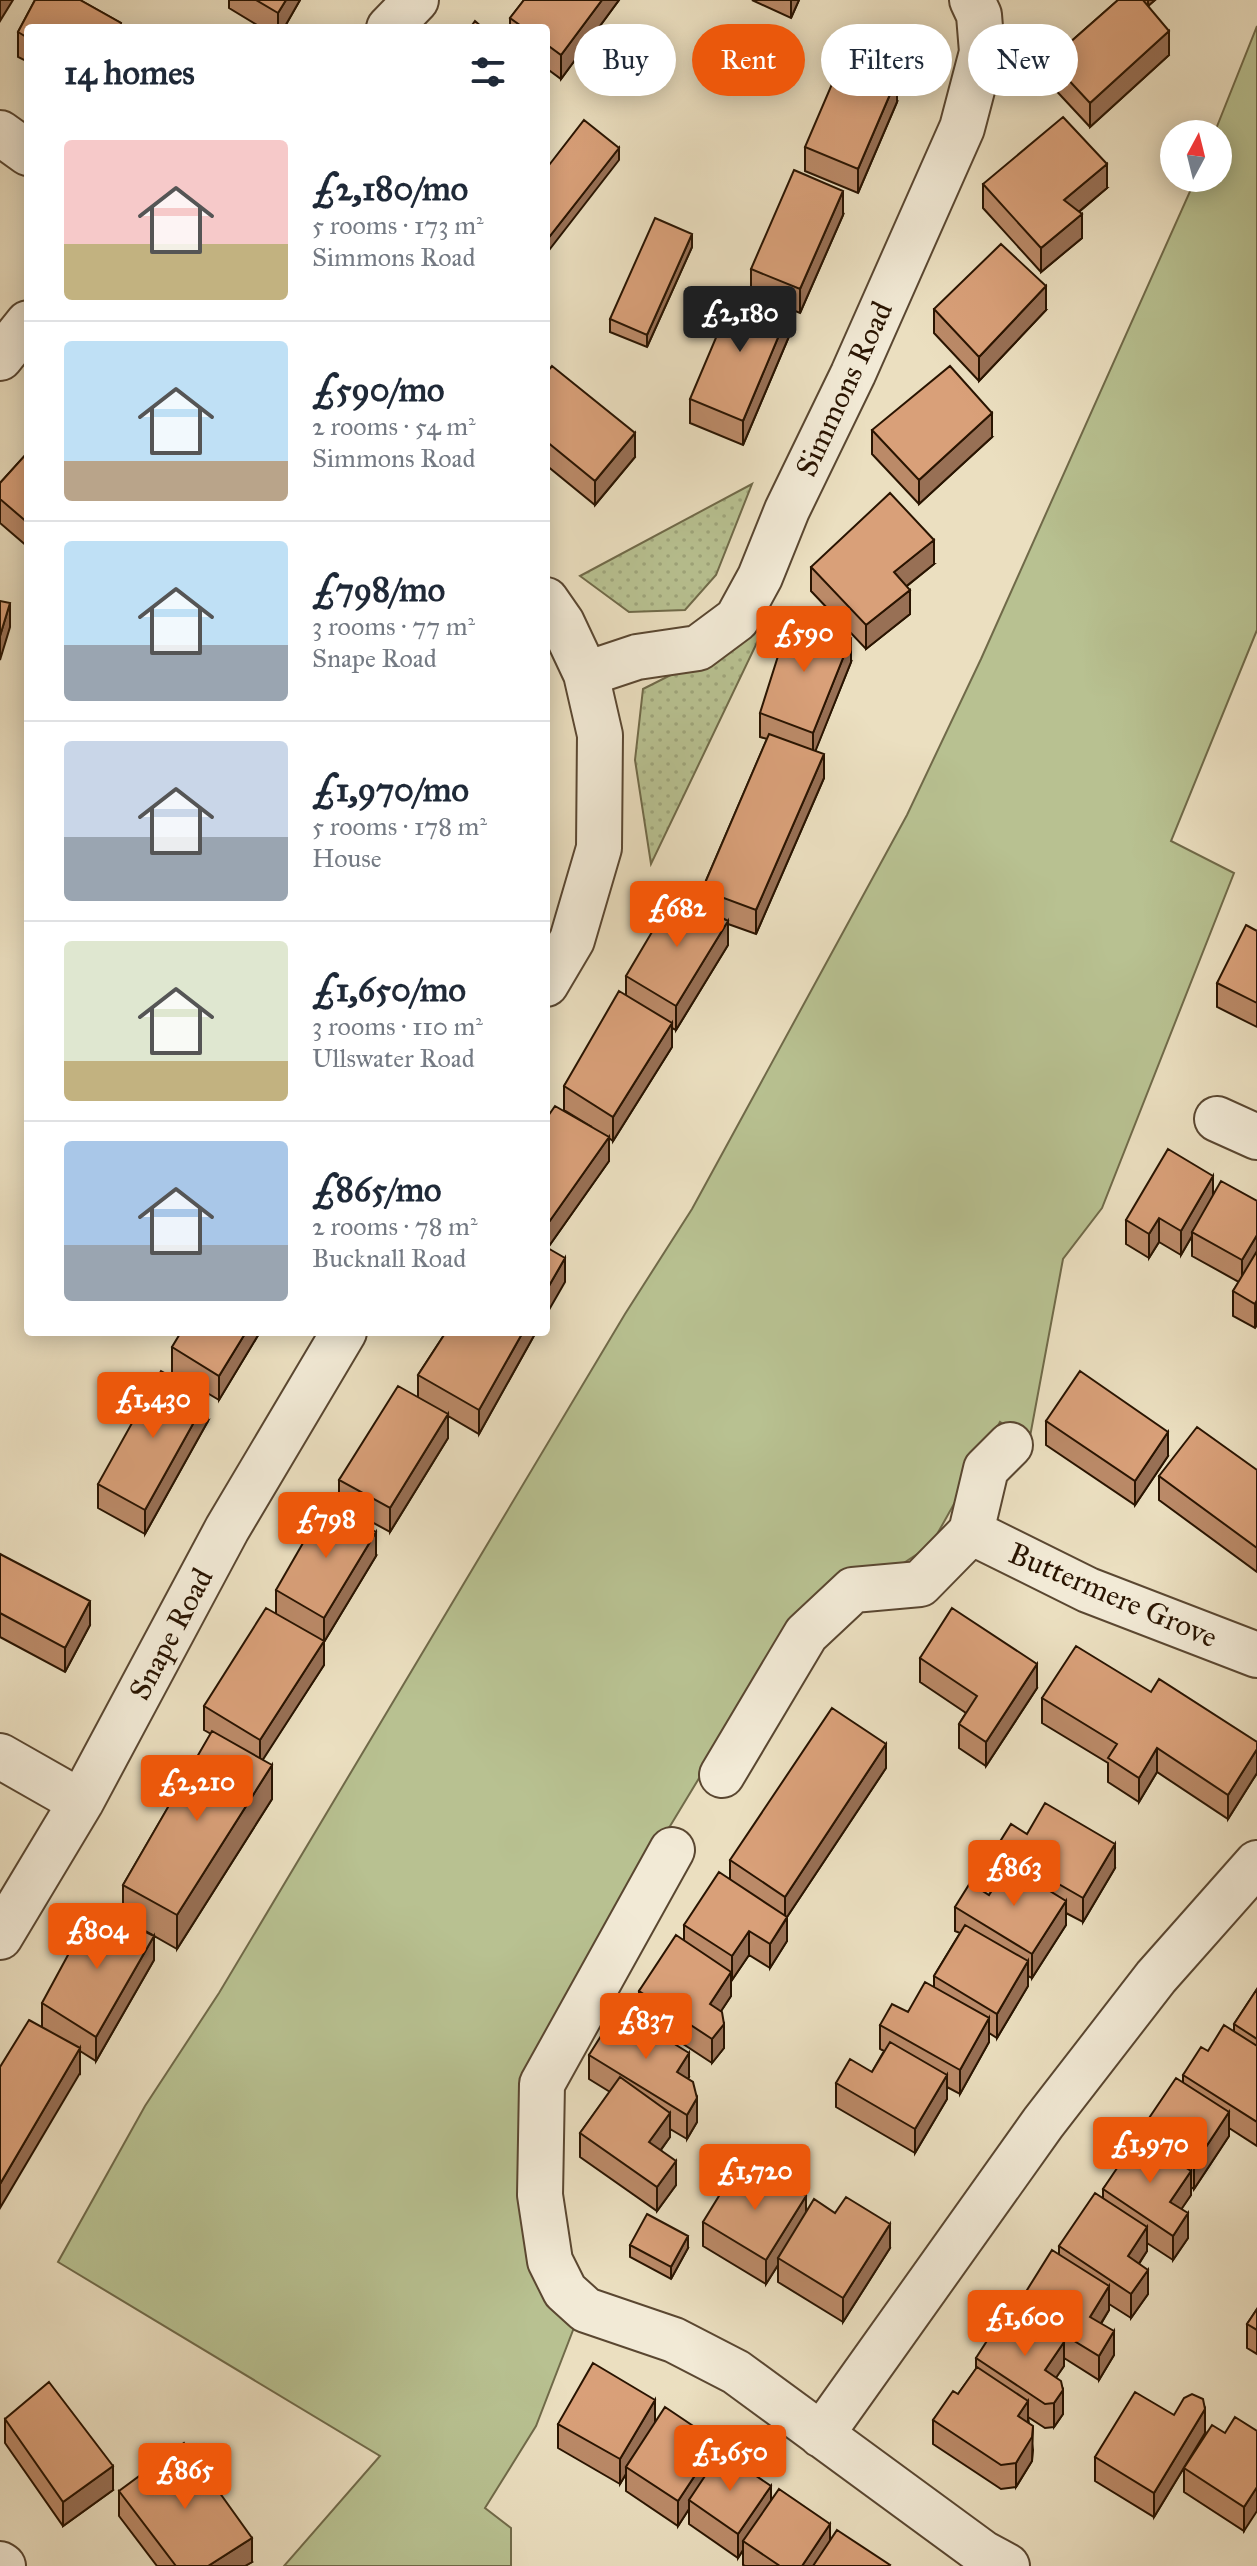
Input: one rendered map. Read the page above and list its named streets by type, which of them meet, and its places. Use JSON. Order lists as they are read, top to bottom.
{
  "streets": {
    "street": ["Simmons Road", "Buttermere Grove", "Snape Road"]
  },
  "north": "top",
  "page": {
    "chip": [
      "Buy",
      "Rent",
      "Filters",
      "New"
    ],
    "heading": "14 homes",
    "list": [
      {
        "name": "£2,180/mo",
        "note": "5 rooms · 173 m² · Simmons Road"
      },
      {
        "name": "£590/mo",
        "note": "2 rooms · 54 m² · Simmons Road"
      },
      {
        "name": "£798/mo",
        "note": "3 rooms · 77 m² · Snape Road"
      },
      {
        "name": "£1,970/mo",
        "note": "5 rooms · 178 m² · House"
      },
      {
        "name": "£1,650/mo",
        "note": "3 rooms · 110 m² · Ullswater Road"
      },
      {
        "name": "£865/mo",
        "note": "2 rooms · 78 m² · Bucknall Road"
      }
    ],
    "price": [
      "£2,180",
      "£590",
      "£682",
      "£1,430",
      "£798",
      "£2,210",
      "£863",
      "£804",
      "£837",
      "£1,970",
      "£1,720",
      "£1,600",
      "£1,650",
      "£865"
    ]
  }
}
